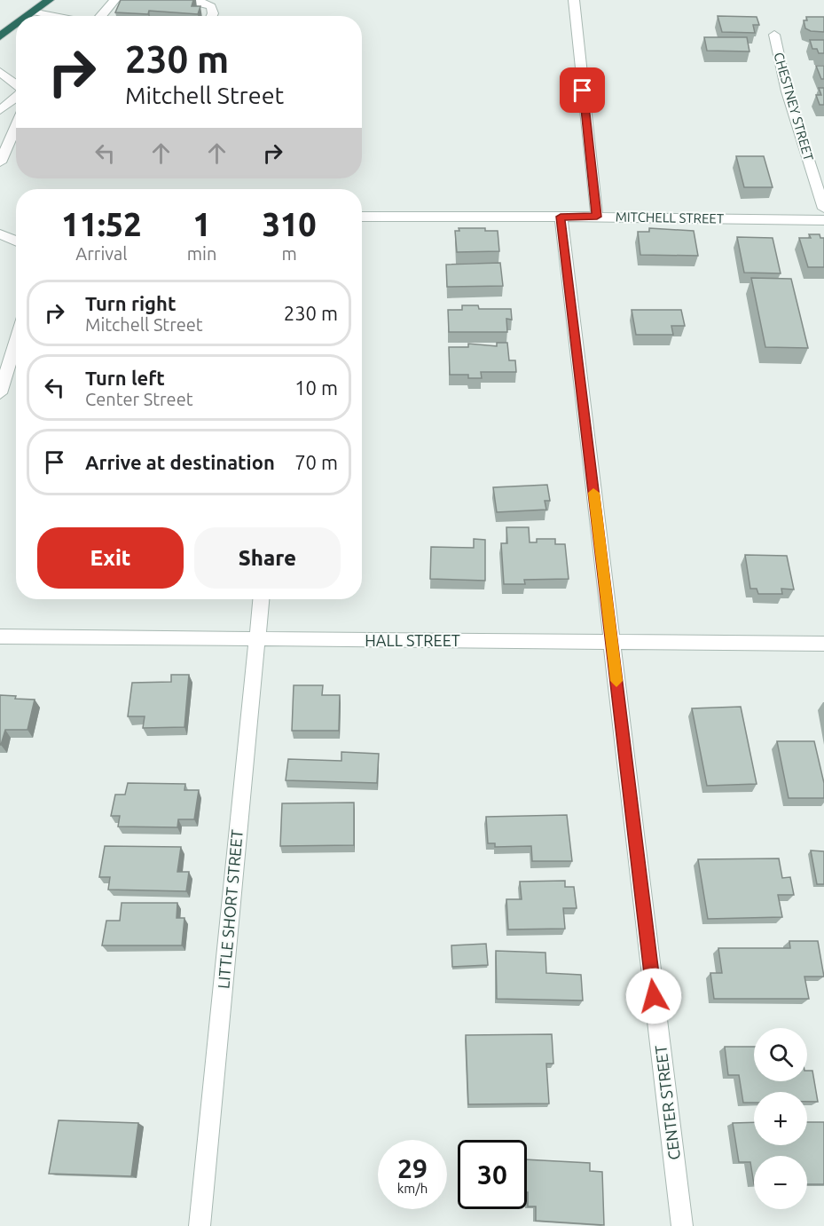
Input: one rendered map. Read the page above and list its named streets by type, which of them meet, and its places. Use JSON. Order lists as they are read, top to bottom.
{
  "streets": {
    "street": [
      "CHESTNEY STREET",
      "MITCHELL STREET",
      "HALL STREET",
      "LITTLE SHORT STREET",
      "CENTER STREET"
    ]
  },
  "crossings": [
    ["MITCHELL STREET", "CENTER STREET"],
    ["HALL STREET", "LITTLE SHORT STREET"],
    ["HALL STREET", "CENTER STREET"]
  ],
  "page": {
    "turn": ["230 m", "Mitchell Street"],
    "eta": [
      "11:52",
      "Arrival",
      "1",
      "min",
      "310",
      "m"
    ],
    "list": [
      {
        "name": "Turn right",
        "note": "Mitchell Street",
        "value": "230 m"
      },
      {
        "name": "Turn left",
        "note": "Center Street",
        "value": "10 m"
      },
      {
        "name": "Arrive at destination",
        "value": "70 m"
      }
    ],
    "buttons": ["Exit", "Share"],
    "map_buttons": ["+", "−"],
    "speed": "29 km/h",
    "limit": "30"
  }
}
